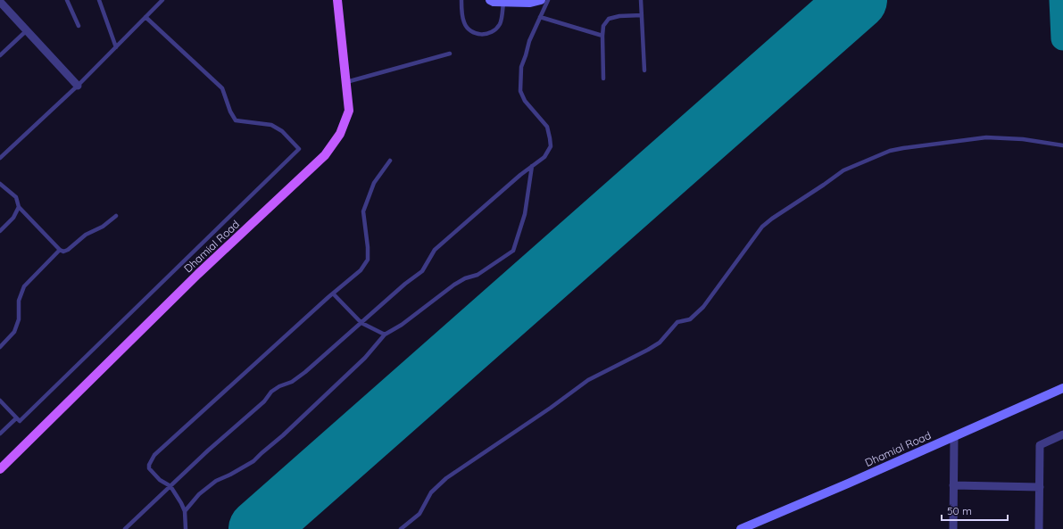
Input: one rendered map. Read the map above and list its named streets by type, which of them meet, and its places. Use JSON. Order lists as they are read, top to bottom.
{
  "streets": {
    "main road": ["Dhamial Road"]
  },
  "scale_bar": "50 m"
}
